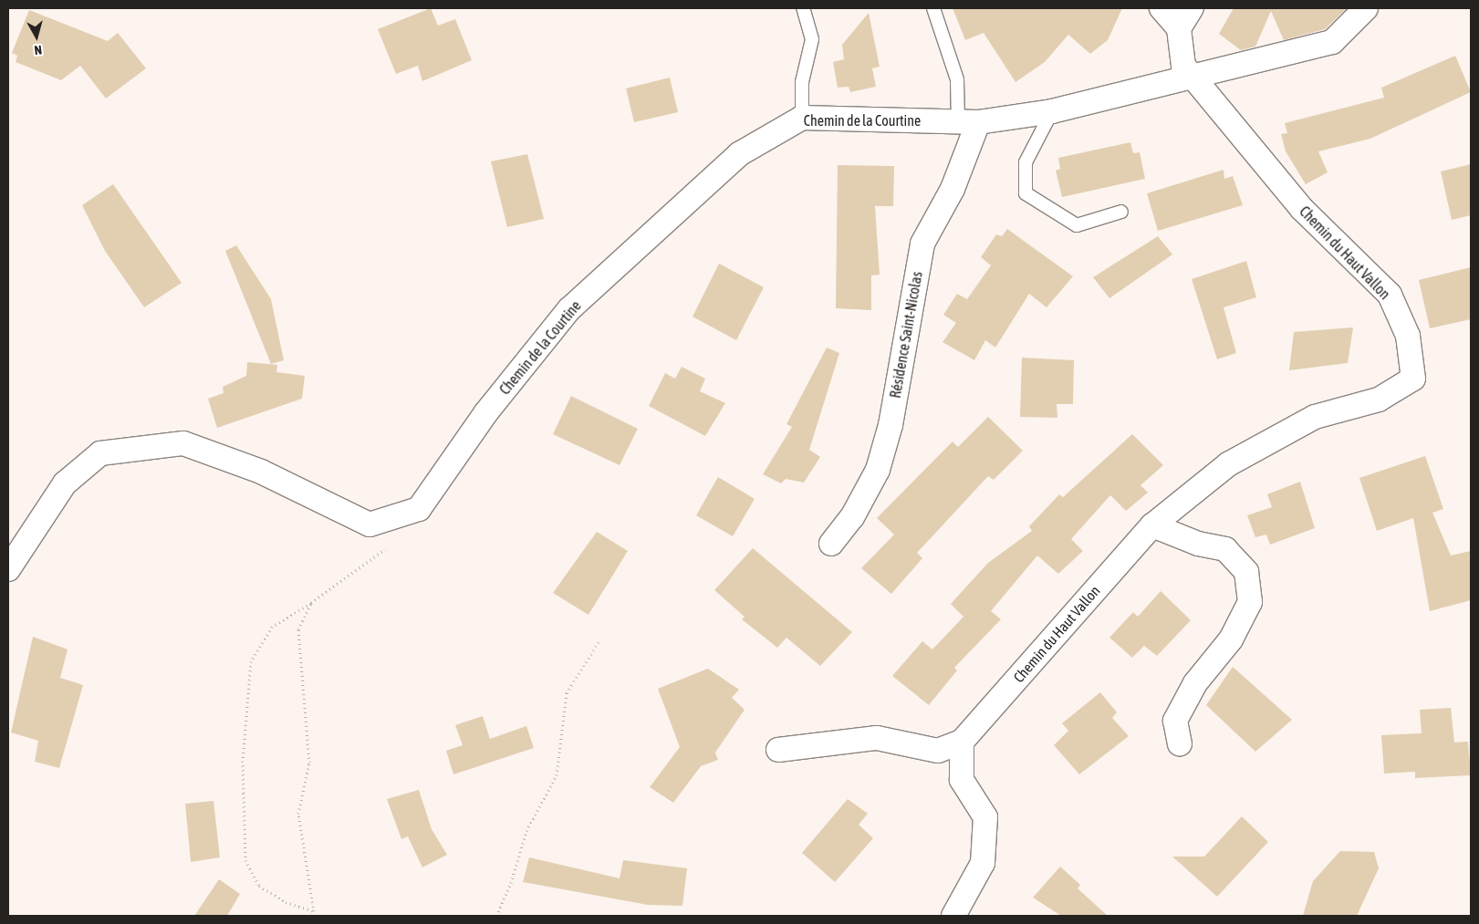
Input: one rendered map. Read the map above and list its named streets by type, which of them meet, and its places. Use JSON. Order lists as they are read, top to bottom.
{
  "streets": {
    "street": ["Chemin de la Courtine", "Chemin du Haut Vallon", "Résidence Saint-Nicolas"]
  },
  "crossings": [
    ["Chemin de la Courtine", "Chemin du Haut Vallon"],
    ["Chemin de la Courtine", "Résidence Saint-Nicolas"]
  ],
  "north": "bottom"
}
